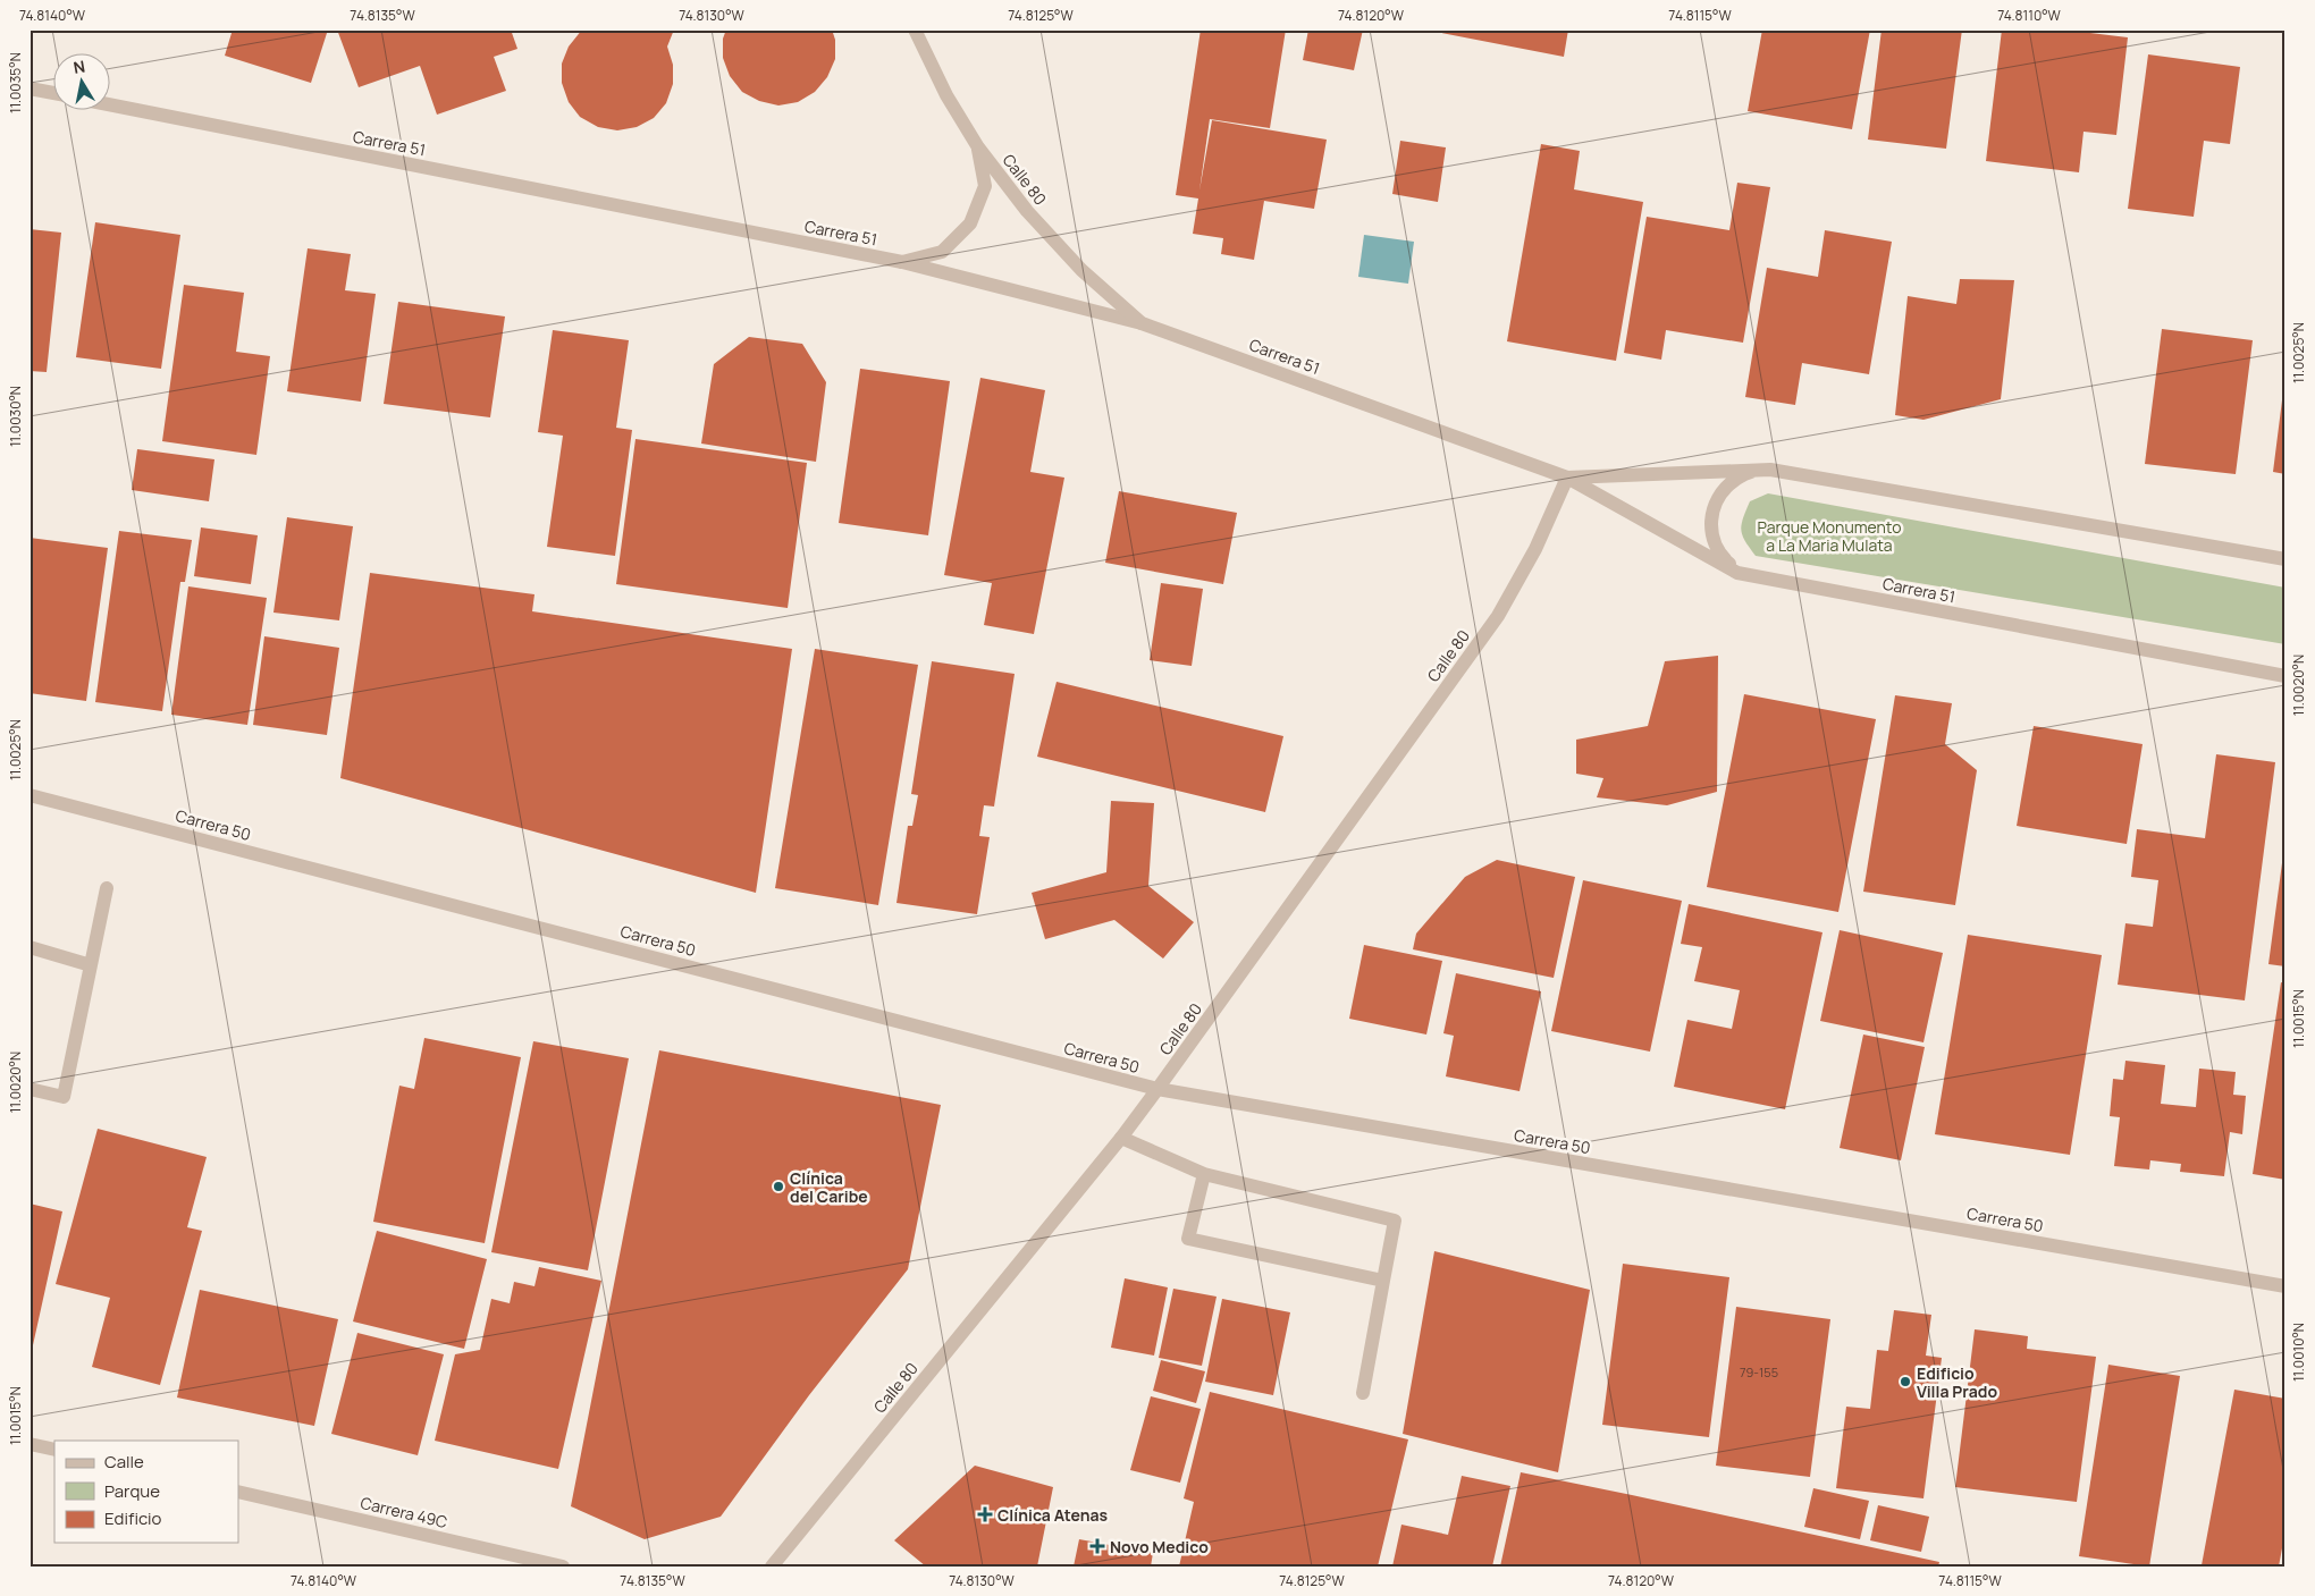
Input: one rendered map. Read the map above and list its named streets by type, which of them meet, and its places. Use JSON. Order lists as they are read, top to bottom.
{
  "streets": {
    "street": [
      "Carrera 51",
      "Calle 80",
      "Carrera 50",
      "Carrera 49C"
    ]
  },
  "crossings": [
    ["Carrera 51", "Calle 80"],
    ["Calle 80", "Carrera 50"]
  ],
  "parks": ["Parque Monumento a La Maria Mulata"],
  "places": {
    "other": ["Clínica del Caribe", "Edificio Villa Prado"],
    "health": ["Clínica Atenas", "Novo Medico"]
  },
  "house_numbers": ["79-155"],
  "legend": ["Calle", "Parque", "Edificio"],
  "north": "top",
  "coordinates": [
    "74.8140°W",
    "74.8135°W",
    "74.8130°W",
    "74.8125°W",
    "74.8120°W",
    "74.8115°W",
    "74.8110°W",
    "11.0035°N",
    "11.0025°N",
    "11.0030°N",
    "11.0020°N",
    "11.0015°N",
    "11.0010°N"
  ]
}
